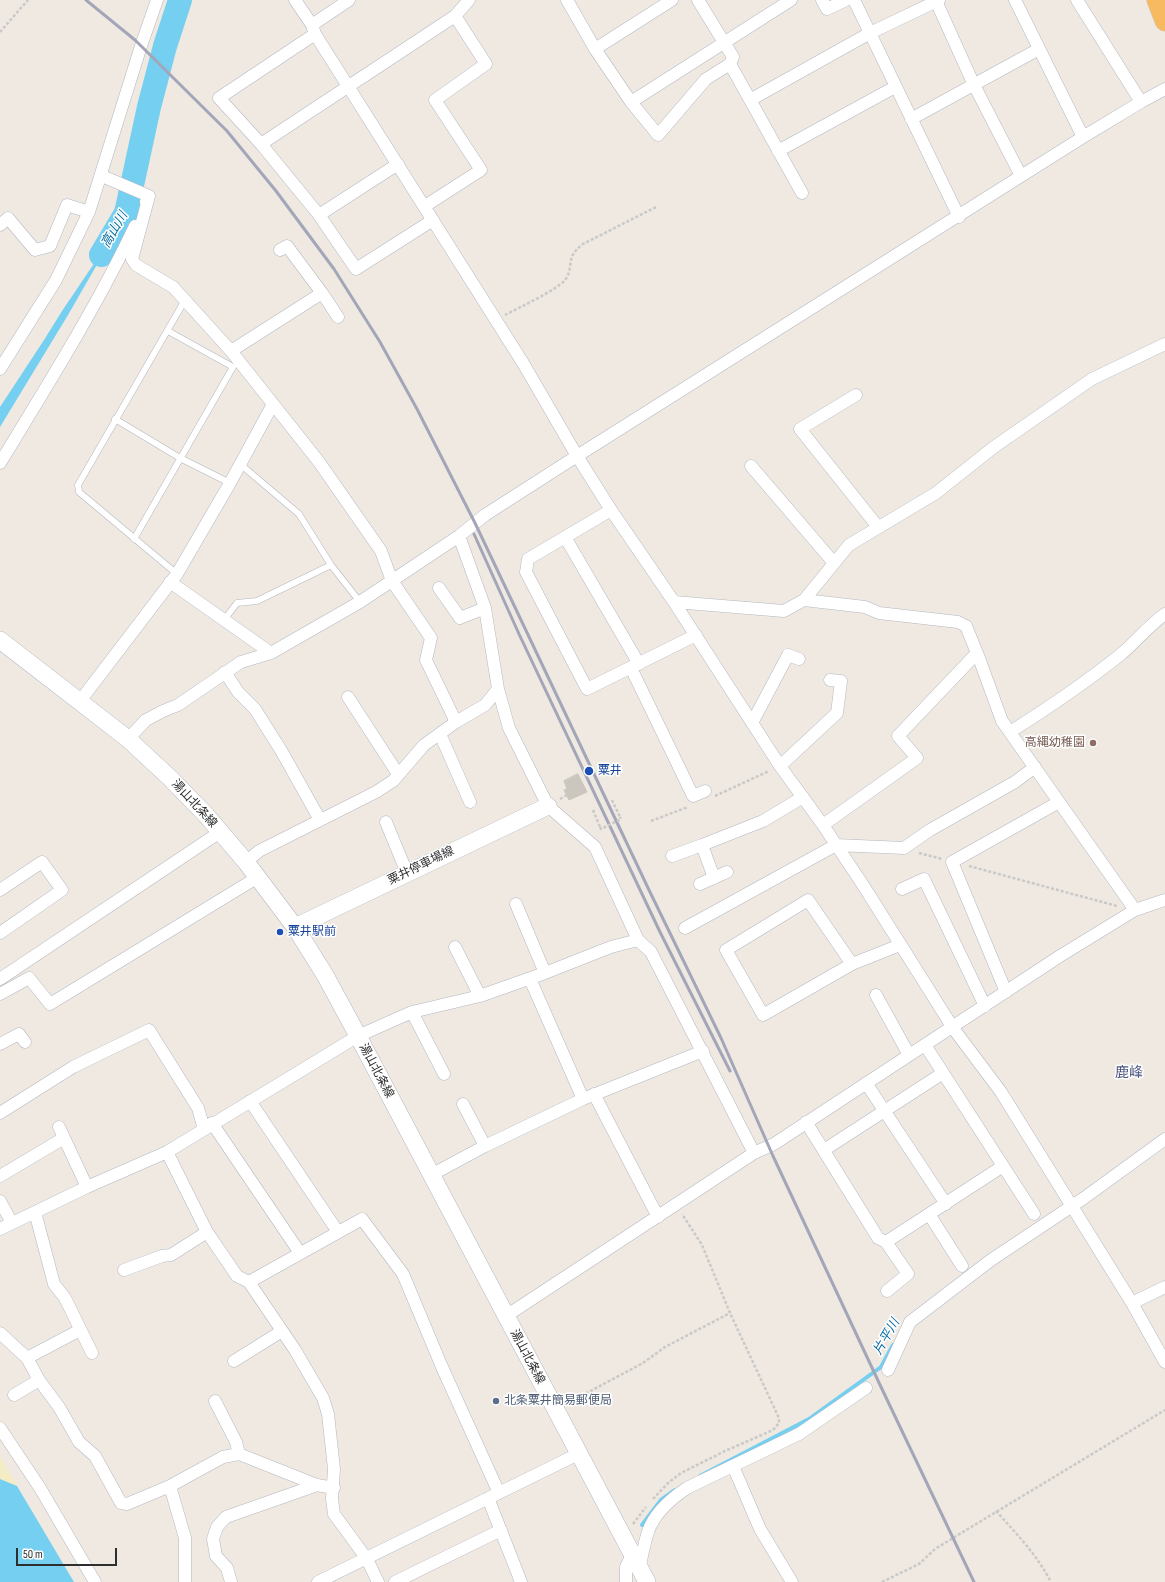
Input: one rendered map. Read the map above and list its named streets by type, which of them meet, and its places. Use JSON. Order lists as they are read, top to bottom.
{
  "streets": {
    "main road": ["湯山北条線", "粟井停車場線"]
  },
  "crossings": [
    ["湯山北条線", "粟井停車場線"]
  ],
  "districts": ["鹿峰"],
  "water": ["高山川", "片平川"],
  "places": [
    "高縄幼稚園",
    "粟井",
    "粟井駅前",
    "北条粟井簡易郵便局"
  ],
  "scale_bar": "50 m"
}
